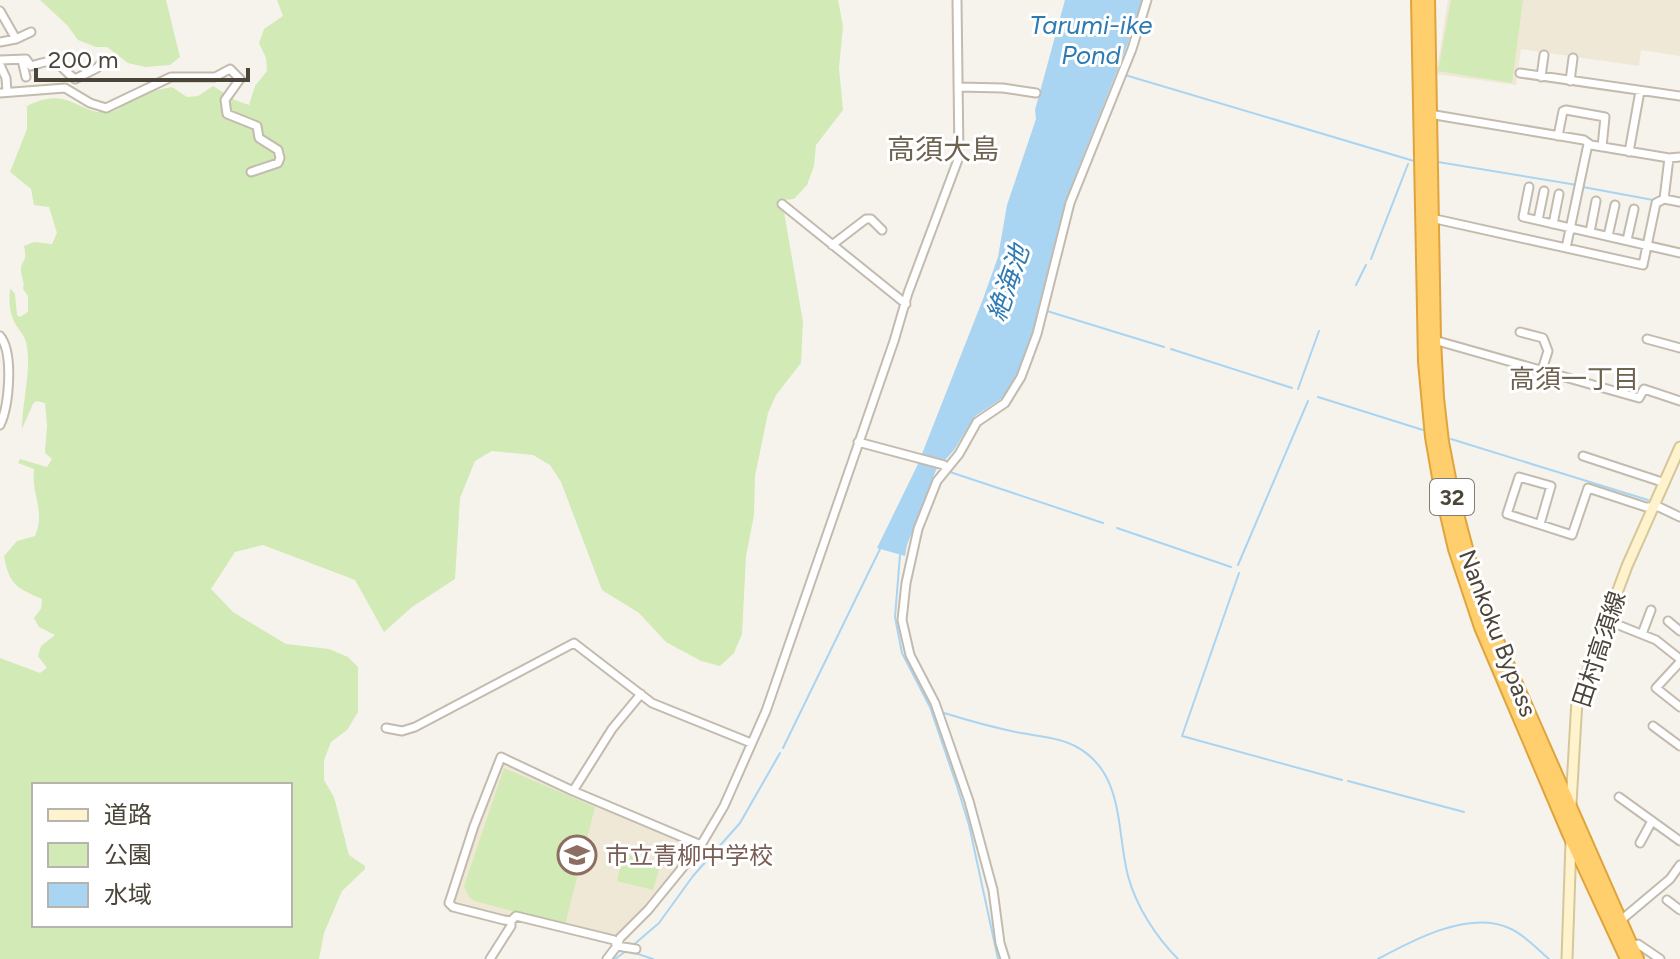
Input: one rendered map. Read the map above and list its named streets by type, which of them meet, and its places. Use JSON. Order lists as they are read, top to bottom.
{
  "streets": {
    "highway": ["32", "Nankoku Bypass"],
    "main road": ["田村高須線"]
  },
  "crossings": [
    ["Nankoku Bypass", "田村高須線"]
  ],
  "districts": ["高須大島", "高須一丁目"],
  "water": ["Tarumi-ike Pond", "絶海池"],
  "places": {
    "school or university": ["市立青柳中学校"]
  },
  "legend": ["道路", "公園", "水域"],
  "scale_bar": "200 m"
}
